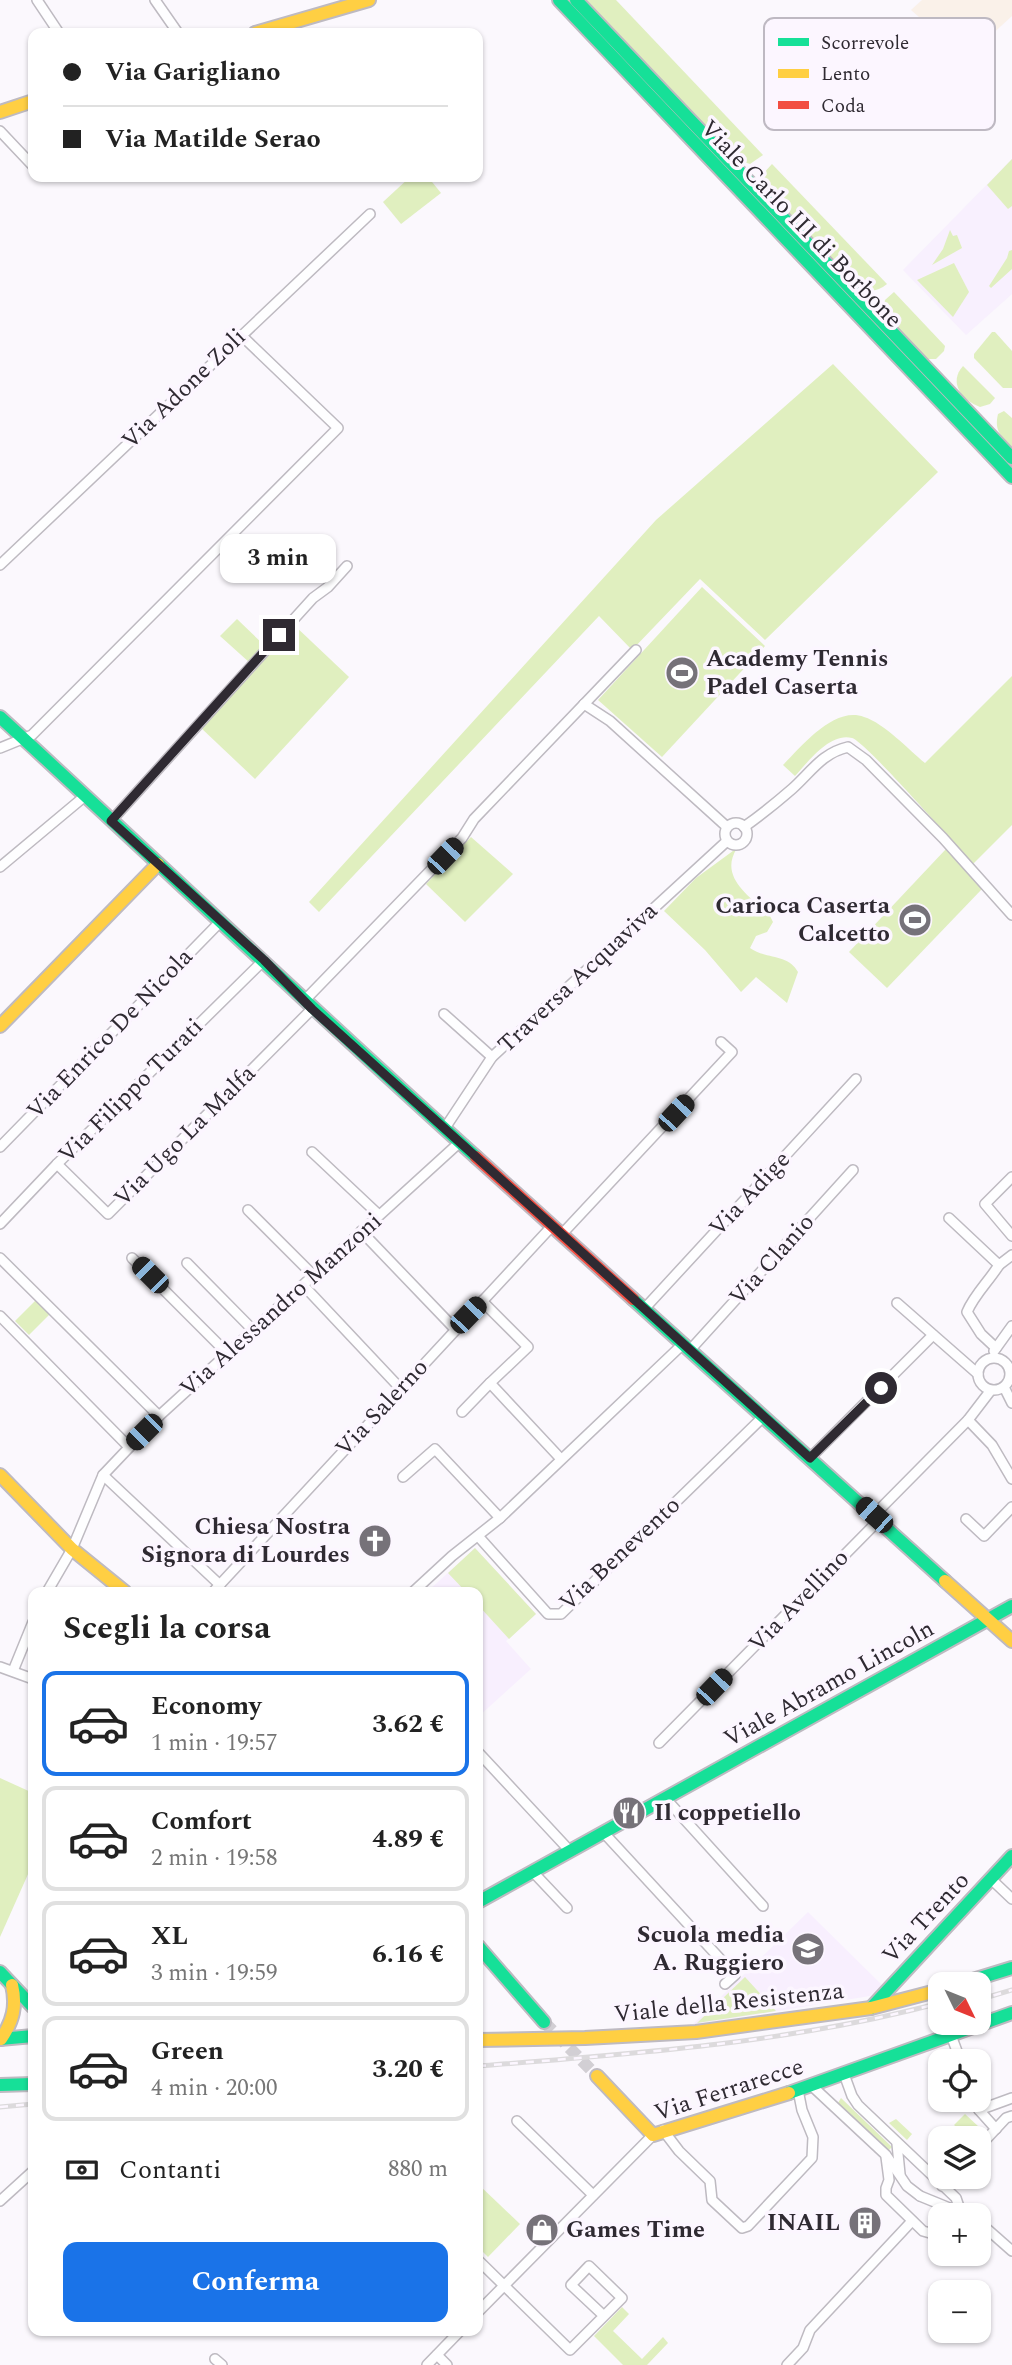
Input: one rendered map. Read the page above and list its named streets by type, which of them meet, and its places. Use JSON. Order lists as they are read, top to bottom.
{
  "streets": {
    "street": [
      "Viale Carlo III di Borbone",
      "Via Adone Zoli",
      "Traversa Acquaviva",
      "Via Enrico De Nicola",
      "Via Filippo Turati",
      "Via Ugo La Malfa",
      "Via Adige",
      "Via Clanio",
      "Via Alessandro Manzoni",
      "Via Salerno",
      "Via Benevento",
      "Via Avellino",
      "Viale Abramo Lincoln",
      "Via Trento",
      "Viale della Resistenza",
      "Via Ferrarecce"
    ]
  },
  "crossings": [
    ["Via Filippo Turati", "Via Ugo La Malfa"],
    ["Via Clanio", "Via Benevento"],
    ["Via Trento", "Viale della Resistenza"]
  ],
  "places": {
    "sports": ["Academy Tennis Padel Caserta", "Carioca Caserta Calcetto"],
    "church": ["Chiesa Nostra Signora di Lourdes"],
    "restaurant": ["Il coppetiello"],
    "school or university": ["Scuola media A. Ruggiero"],
    "building": ["INAIL"],
    "shop": ["Games Time"]
  },
  "legend": ["Scorrevole", "Lento", "Coda"],
  "north": "bottom right",
  "page": {
    "banner": ["Via Garigliano", "Via Matilde Serao"],
    "bubble": "3 min",
    "heading": "Scegli la corsa",
    "list": [
      {
        "name": "Economy",
        "note": "1 min · 19:57",
        "value": "3.62 €"
      },
      {
        "name": "Comfort",
        "note": "2 min · 19:58",
        "value": "4.89 €"
      },
      {
        "name": "XL",
        "note": "3 min · 19:59",
        "value": "6.16 €"
      },
      {
        "name": "Green",
        "note": "4 min · 20:00",
        "value": "3.20 €"
      }
    ],
    "map_buttons": ["+", "−"],
    "pay": ["Contanti", "880 m"],
    "buttons": "Conferma"
  }
}
